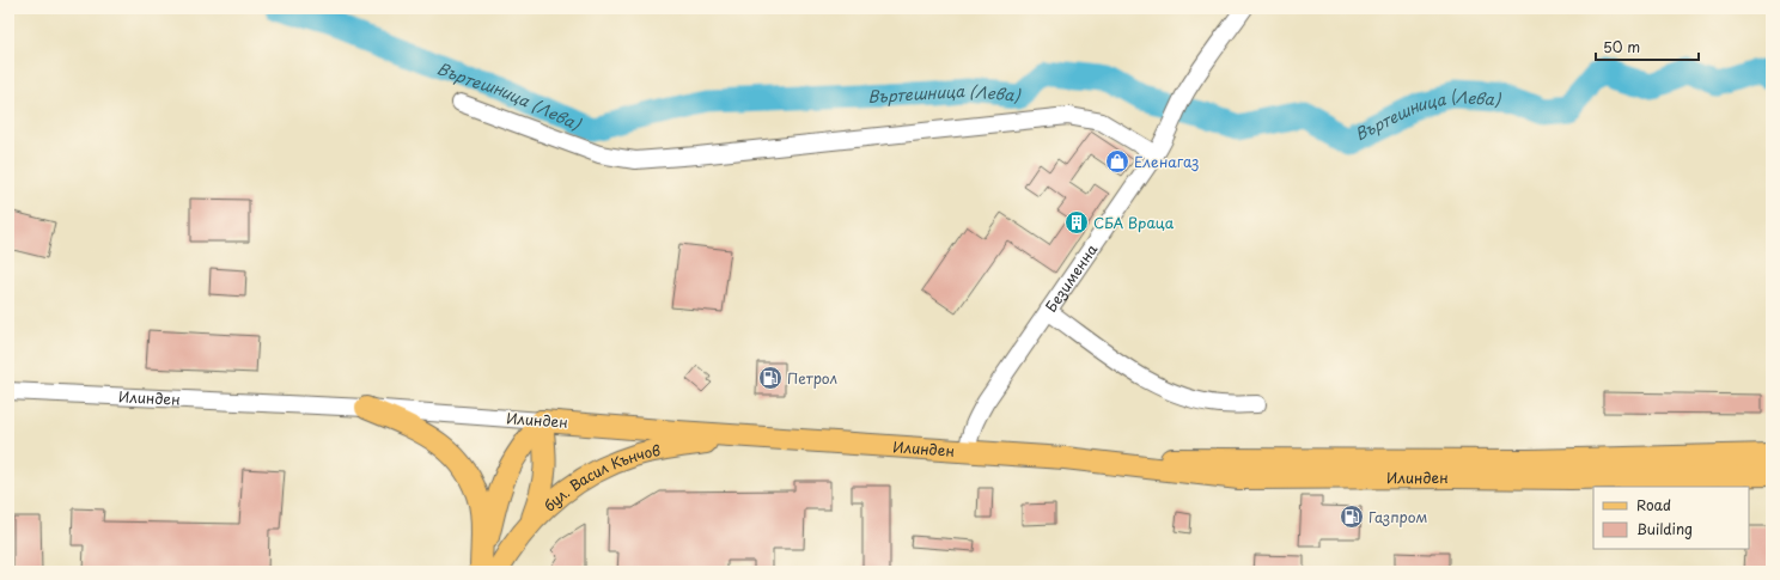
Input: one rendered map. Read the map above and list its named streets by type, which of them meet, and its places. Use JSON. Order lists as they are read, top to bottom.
{
  "streets": {
    "main road": ["Илинден", "бул. Васил Кънчов"],
    "street": ["Безименна"]
  },
  "crossings": [
    ["Безименна", "Илинден"],
    ["Илинден", "бул. Васил Кънчов"]
  ],
  "water": ["Въртешница (Лева)"],
  "places": {
    "shop": ["Еленагаз"],
    "building": ["СБА Враца"],
    "fuel station": ["Петрол", "Газпром"]
  },
  "legend": ["Road", "Building"],
  "scale_bar": "50 m"
}
